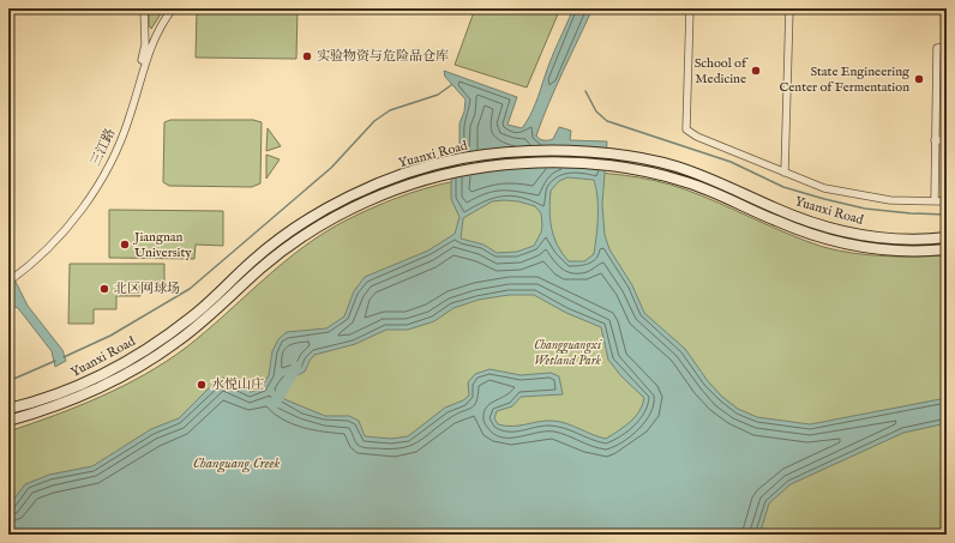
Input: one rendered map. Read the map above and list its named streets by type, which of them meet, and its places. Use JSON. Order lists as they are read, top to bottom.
{
  "streets": {
    "main road": ["Yuanxi Road"],
    "street": ["三江路"]
  },
  "water": ["Changuang Creek"],
  "parks": ["Changguangxi Wetland Park"],
  "places": [
    "实验物资与危险品仓库",
    "School of Medicine",
    "State Engineering Center of Fermentation",
    "Jiangnan University",
    "北区网球场",
    "水悦山庄"
  ]
}
